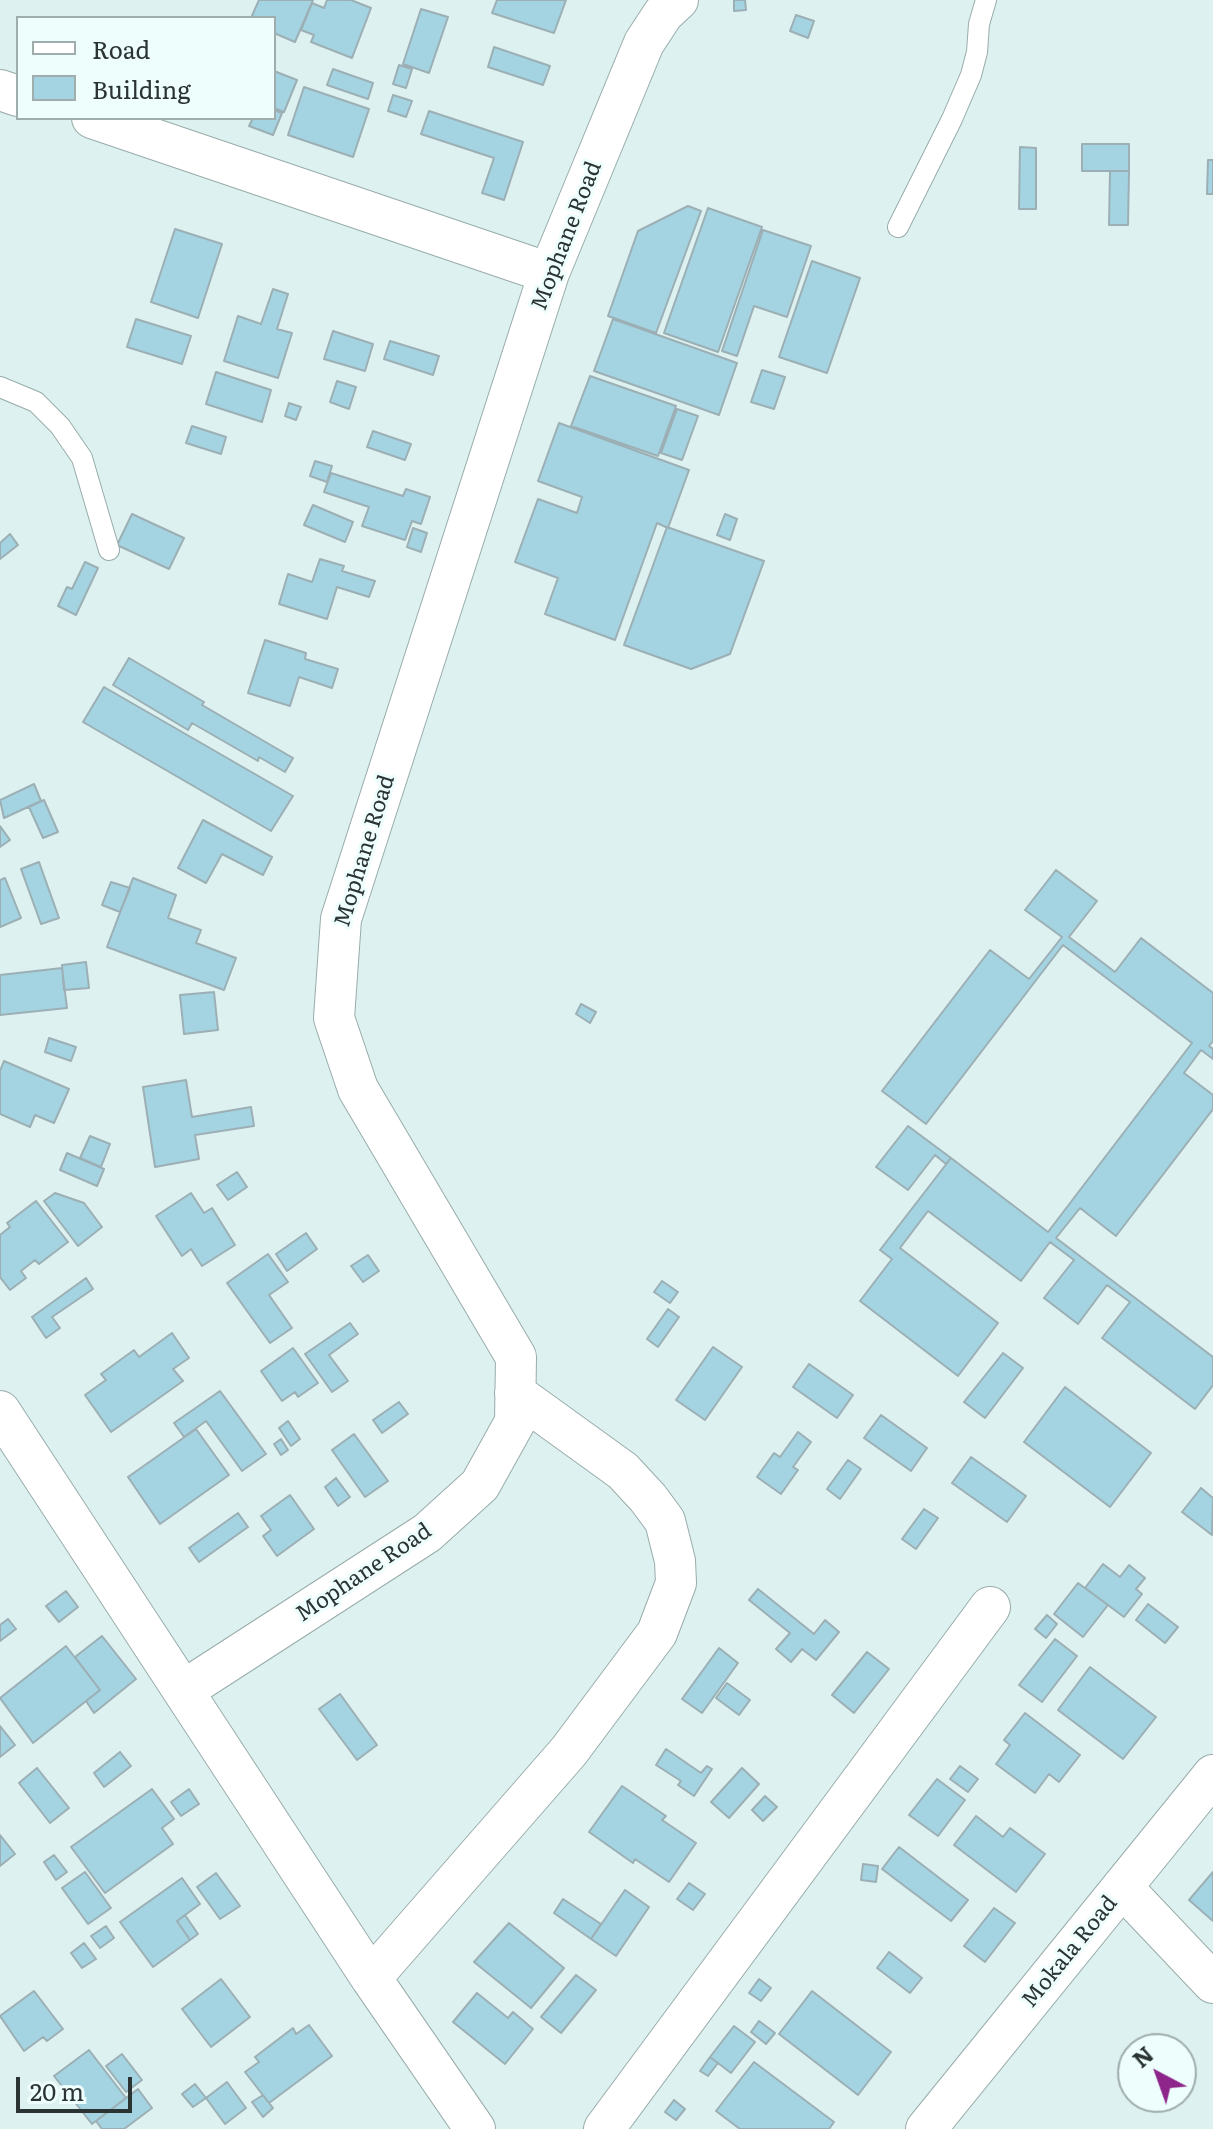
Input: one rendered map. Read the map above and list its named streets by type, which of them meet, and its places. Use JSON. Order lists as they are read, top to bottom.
{
  "streets": {
    "street": ["Mophane Road", "Mokala Road"]
  },
  "legend": ["Road", "Building"],
  "scale_bar": "20 m",
  "north": "top left"
}
